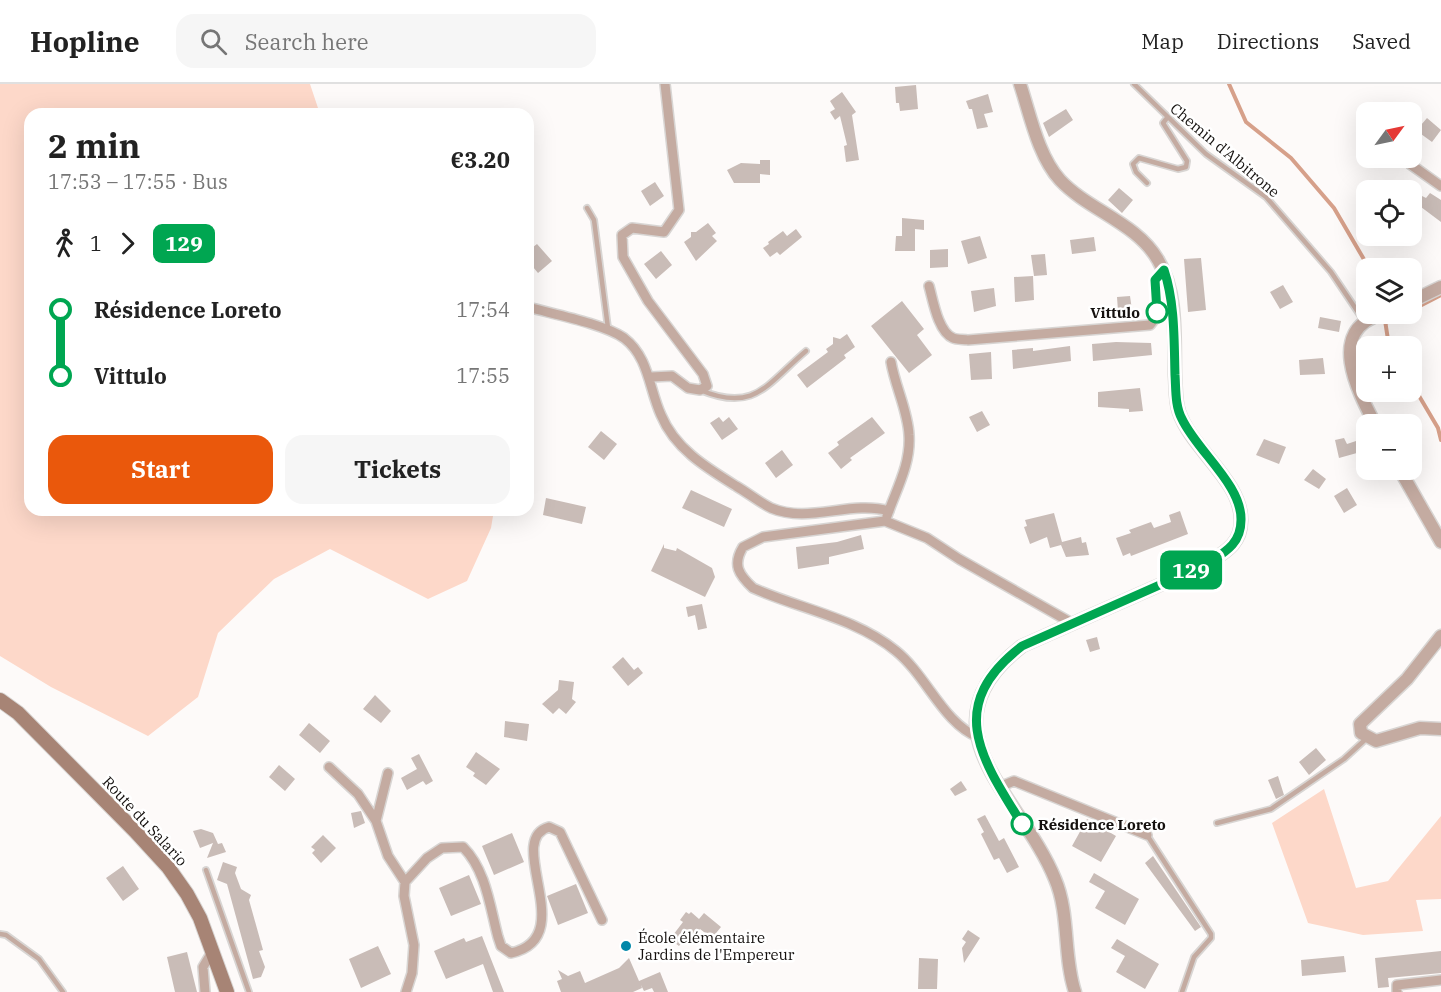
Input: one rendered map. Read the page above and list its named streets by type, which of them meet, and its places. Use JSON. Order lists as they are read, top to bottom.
{
  "streets": {
    "main road": ["Route du Salario"],
    "lane": ["Chemin d'Albitrone"]
  },
  "places": ["Vittulo", "Résidence Loreto", "École élémentaire Jardins de l'Empereur"],
  "lines": ["bus line 129"],
  "north": "top right",
  "page": {
    "header": "Hopline",
    "search": "Search here",
    "nav": ["Map", "Directions", "Saved"],
    "on_map": "129",
    "map_buttons": ["+", "−"],
    "heading": ["2 min", "17:53 – 17:55 · Bus", "€3.20"],
    "legs": ["1", "129"],
    "list": [
      {
        "name": "Résidence Loreto",
        "value": "17:54"
      },
      {
        "name": "Vittulo",
        "value": "17:55"
      }
    ],
    "buttons": ["Start", "Tickets"]
  }
}
